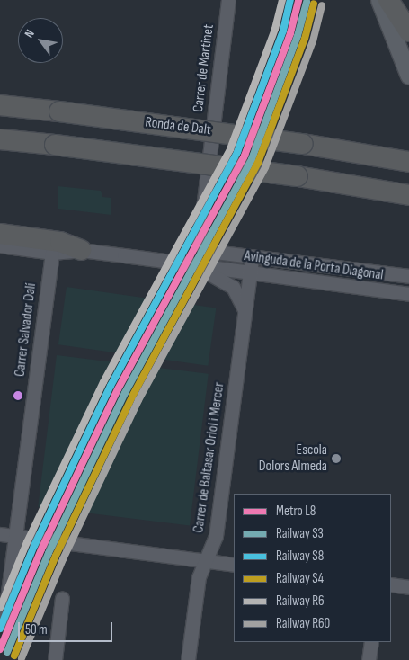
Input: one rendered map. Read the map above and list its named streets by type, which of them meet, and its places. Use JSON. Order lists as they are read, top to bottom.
{
  "streets": {
    "highway": ["Ronda de Dalt"],
    "street": [
      "Carrer de Martinet",
      "Avinguda de la Porta Diagonal",
      "Carrer Salvador Dalí",
      "Carrer de Baltasar Oriol i Mercer"
    ]
  },
  "crossings": [
    ["Carrer de Martinet", "Avinguda de la Porta Diagonal"],
    ["Avinguda de la Porta Diagonal", "Carrer Salvador Dalí"],
    ["Avinguda de la Porta Diagonal", "Carrer de Baltasar Oriol i Mercer"]
  ],
  "places": ["Escola Dolors Almeda"],
  "lines": [
    "metro line L8",
    "rail line S8",
    "rail line R6",
    "rail line S3",
    "rail line S4",
    "rail line R60"
  ],
  "legend": [
    "Metro L8",
    "Railway S3",
    "Railway S8",
    "Railway S4",
    "Railway R6",
    "Railway R60"
  ],
  "scale_bar": "50 m",
  "north": "top left"
}
